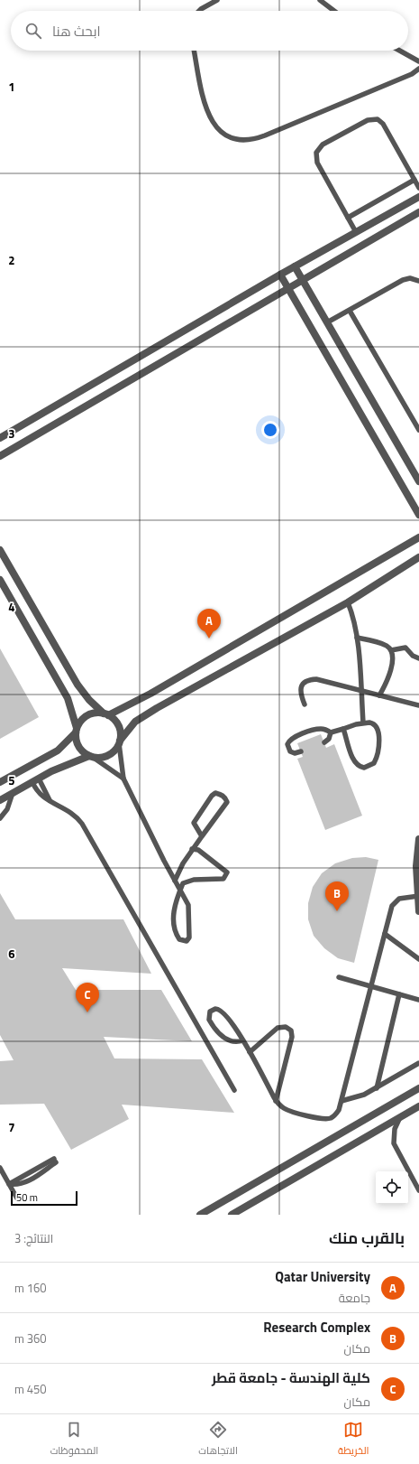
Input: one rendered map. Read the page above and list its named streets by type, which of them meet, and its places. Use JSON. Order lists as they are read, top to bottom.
{
  "scale_bar": "50 m",
  "page": {
    "search": "ابحث هنا",
    "pins": ["A", "B", "C"],
    "scale": "50 m",
    "heading": ["بالقرب منك", "النتائج: 3"],
    "list": [
      {
        "mark": "A",
        "name": "Qatar University",
        "note": "جامعة",
        "value": "160 m"
      },
      {
        "mark": "B",
        "name": "Research Complex",
        "note": "مكان",
        "value": "360 m"
      },
      {
        "mark": "C",
        "name": "كلية الهندسة - جامعة قطر",
        "note": "مكان",
        "value": "450 m"
      }
    ],
    "nav": ["الخريطة", "الاتجاهات", "المحفوظات"]
  },
  "grid": {
    "rows": [
      "1",
      "2",
      "3",
      "4",
      "5",
      "6",
      "7"
    ]
  }
}
